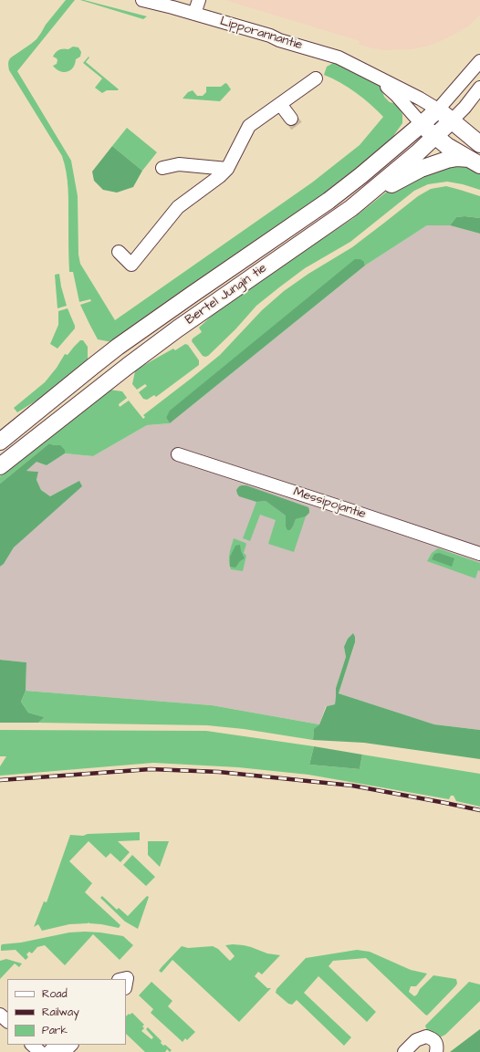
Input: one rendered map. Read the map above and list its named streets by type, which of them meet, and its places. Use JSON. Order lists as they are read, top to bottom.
{
  "streets": {
    "main road": ["Bertel Jungin tie"],
    "street": ["Lipporannantie", "Messipojantie"]
  },
  "crossings": [
    ["Lipporannantie", "Bertel Jungin tie"]
  ],
  "legend": ["Road", "Railway", "Park"]
}
